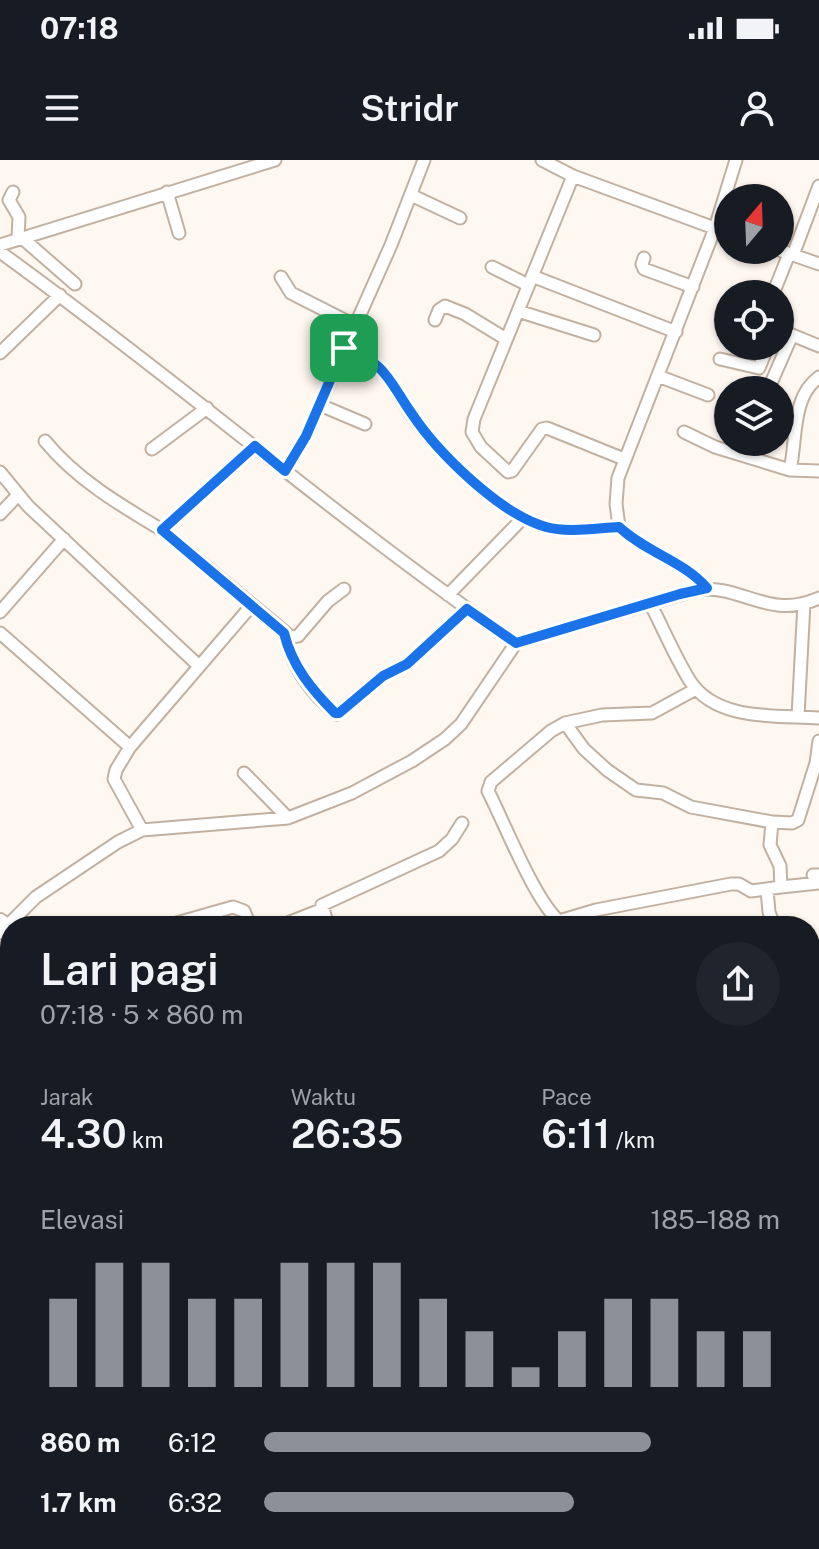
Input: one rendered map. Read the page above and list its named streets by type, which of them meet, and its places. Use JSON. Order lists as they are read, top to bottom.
{
  "north": "top",
  "page": {
    "status": "07:18",
    "header": "Stridr",
    "heading": ["Lari pagi", "07:18 · 5 × 860 m"],
    "stats": [
      ["Jarak", "4.30 km"],
      ["Waktu", "26:35"],
      ["Pace", "6:11 /km"]
    ],
    "chart": ["Elevasi", "185–188 m"],
    "list": [
      {
        "name": "860 m",
        "note": "6:12"
      },
      {
        "name": "1.7 km",
        "note": "6:32"
      }
    ]
  }
}
